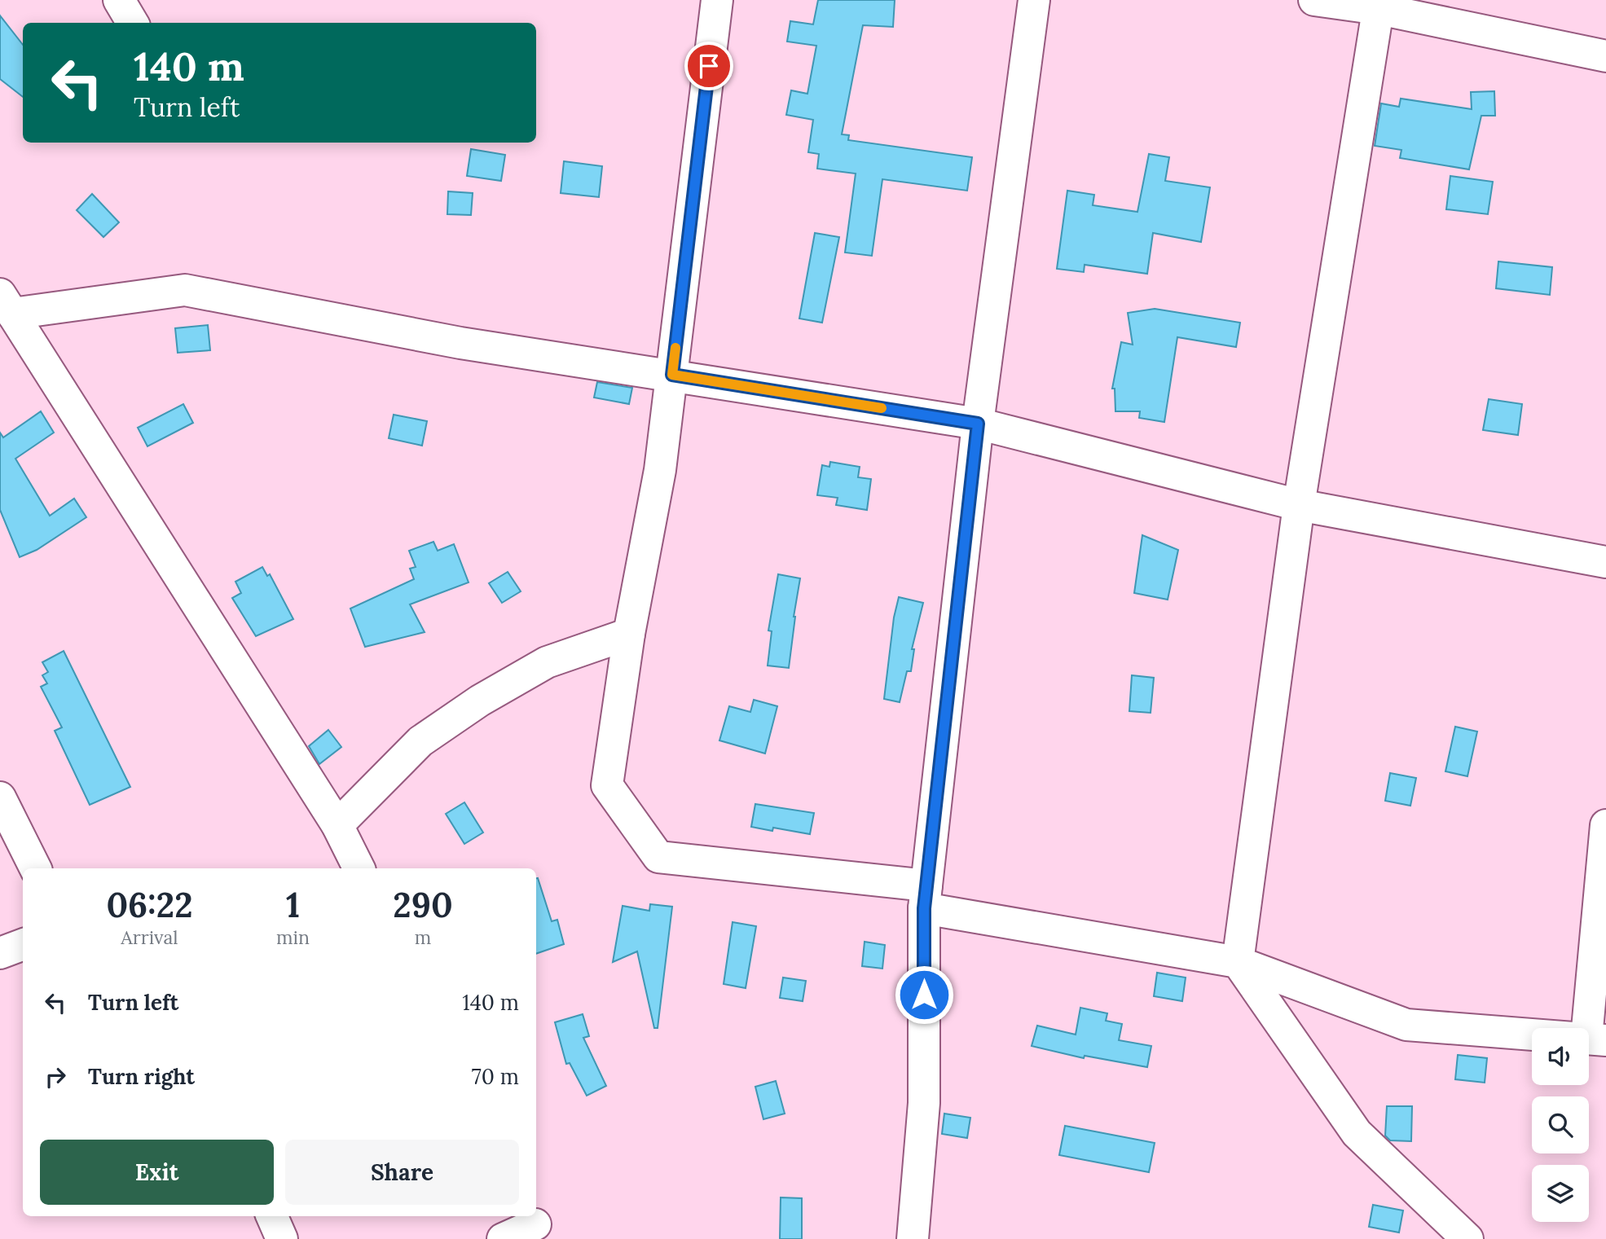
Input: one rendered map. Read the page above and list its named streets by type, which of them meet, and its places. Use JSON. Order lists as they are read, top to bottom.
{
  "page": {
    "turn": ["140 m", "Turn left"],
    "eta": [
      "06:22",
      "Arrival",
      "1",
      "min",
      "290",
      "m"
    ],
    "list": [
      {
        "name": "Turn left",
        "value": "140 m"
      },
      {
        "name": "Turn right",
        "value": "70 m"
      }
    ],
    "buttons": ["Exit", "Share"]
  }
}
